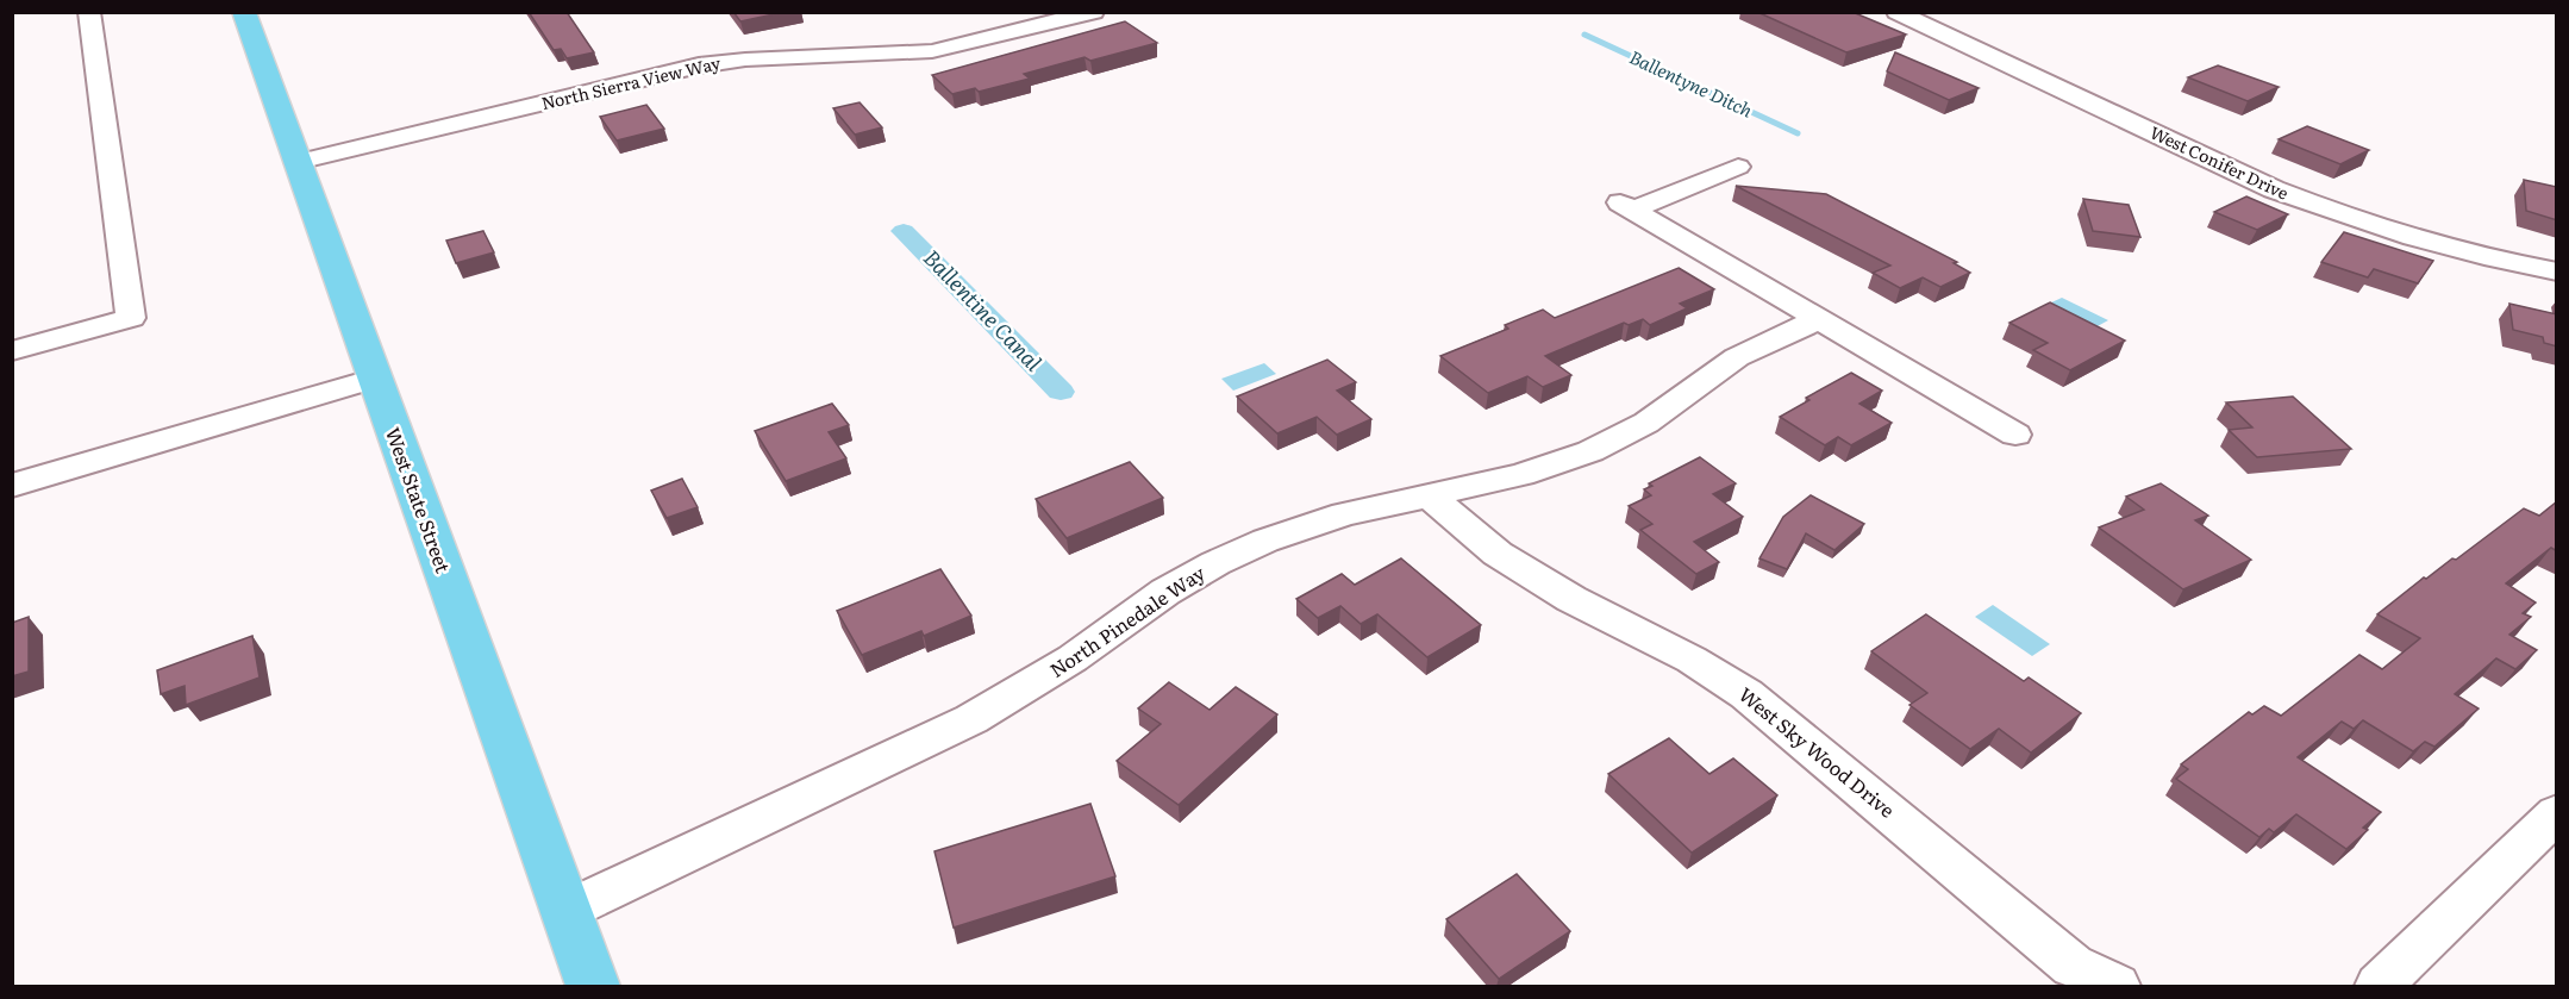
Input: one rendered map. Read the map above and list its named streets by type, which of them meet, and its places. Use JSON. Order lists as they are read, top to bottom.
{
  "streets": {
    "main road": ["West State Street"],
    "street": [
      "North Sierra View Way",
      "West Conifer Drive",
      "North Pinedale Way",
      "West Sky Wood Drive"
    ]
  },
  "crossings": [
    ["North Sierra View Way", "West State Street"],
    ["West State Street", "North Pinedale Way"],
    ["North Pinedale Way", "West Sky Wood Drive"]
  ],
  "water": ["Ballentyne Ditch", "Ballentine Canal"]
}
